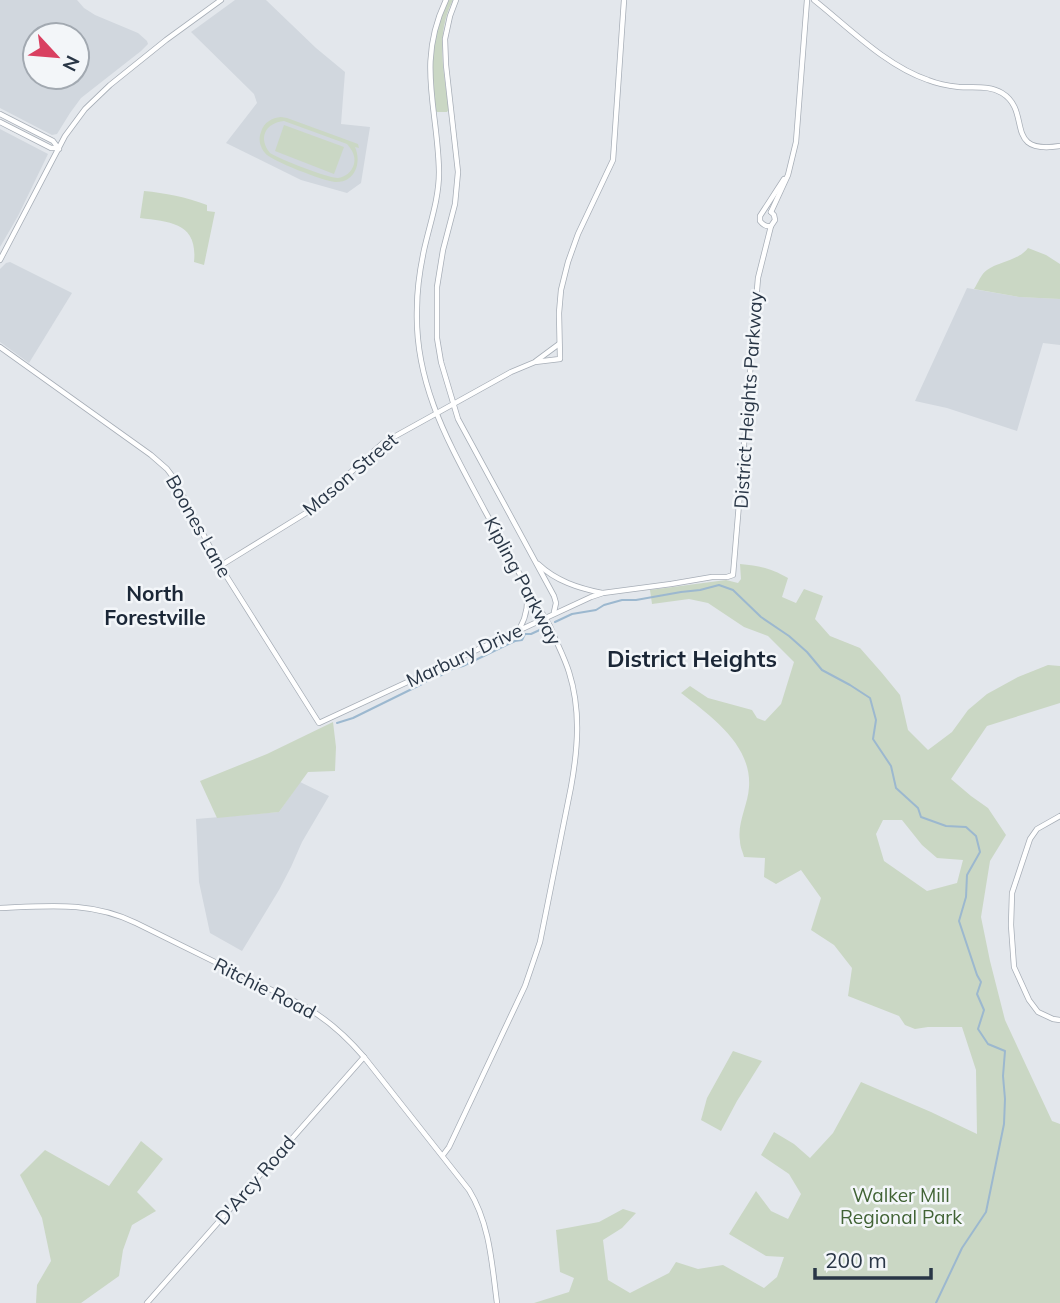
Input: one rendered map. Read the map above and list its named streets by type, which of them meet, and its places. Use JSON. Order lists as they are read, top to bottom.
{
  "streets": {
    "street": [
      "District Heights Parkway",
      "Mason Street",
      "Boones Lane",
      "Kipling Parkway",
      "Marbury Drive",
      "Ritchie Road",
      "D'Arcy Road"
    ]
  },
  "crossings": [
    ["District Heights Parkway", "Marbury Drive"],
    ["Mason Street", "Boones Lane"],
    ["Mason Street", "Kipling Parkway"],
    ["Boones Lane", "Marbury Drive"],
    ["Kipling Parkway", "Marbury Drive"],
    ["Kipling Parkway", "Ritchie Road"],
    ["Ritchie Road", "D'Arcy Road"]
  ],
  "districts": ["North Forestville", "District Heights"],
  "parks": ["Walker Mill Regional Park"],
  "scale_bar": "200 m",
  "north": "bottom right"
}
